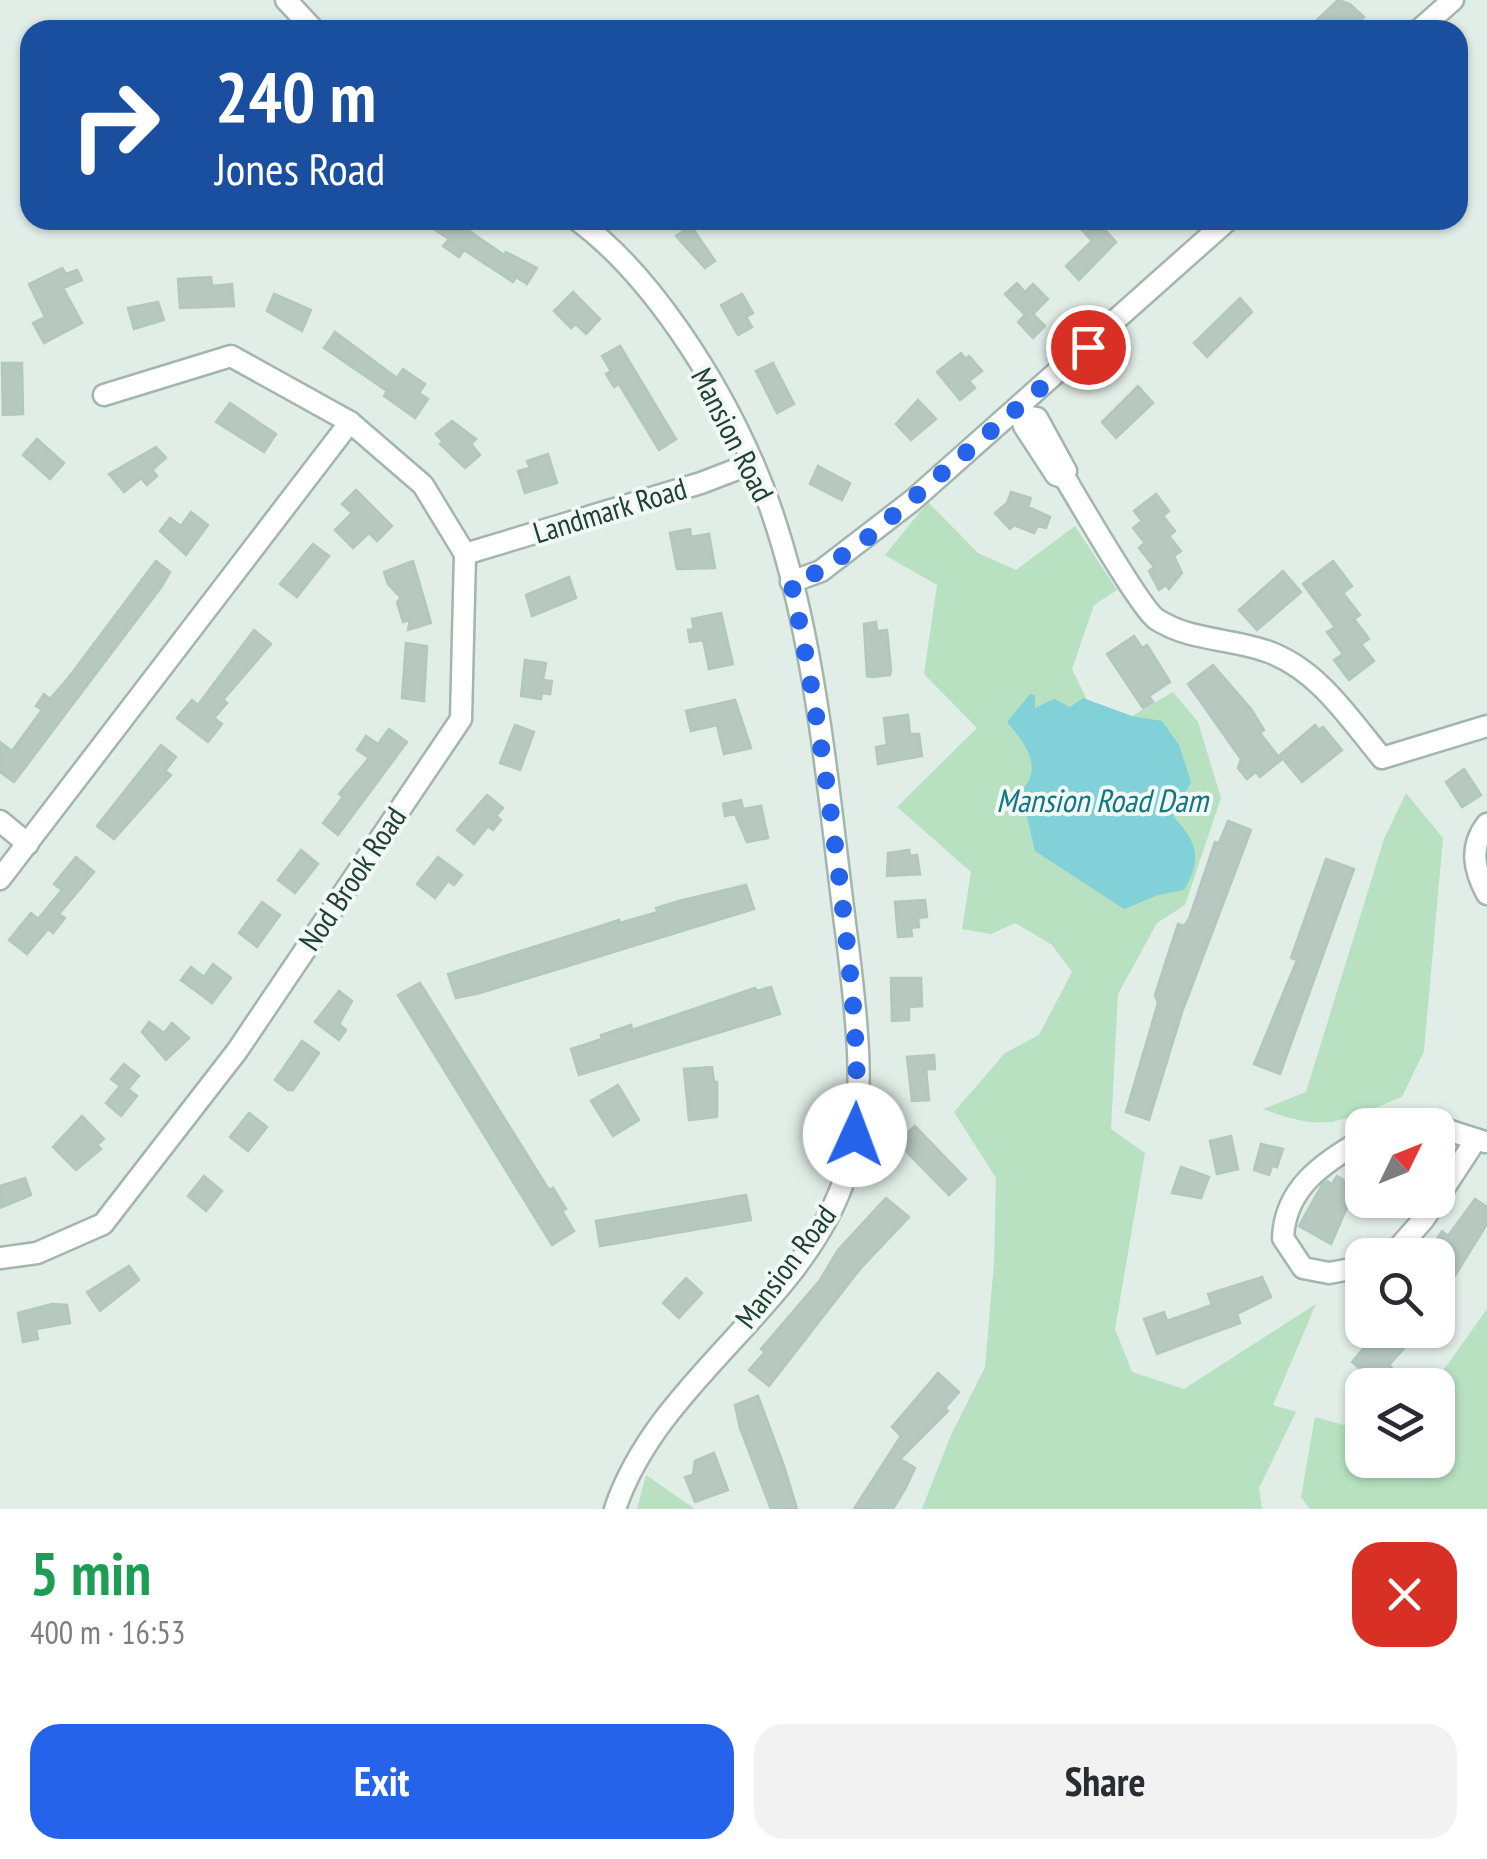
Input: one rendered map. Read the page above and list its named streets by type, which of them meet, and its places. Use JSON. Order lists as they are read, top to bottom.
{
  "streets": {
    "street": ["Mansion Road", "Landmark Road", "Nod Brook Road"]
  },
  "crossings": [
    ["Mansion Road", "Landmark Road"],
    ["Landmark Road", "Nod Brook Road"]
  ],
  "water": ["Mansion Road Dam"],
  "north": "top right",
  "page": {
    "turn": ["240 m", "Jones Road"],
    "heading": ["5 min", "400 m · 16:53"],
    "buttons": ["Exit", "Share"]
  }
}
